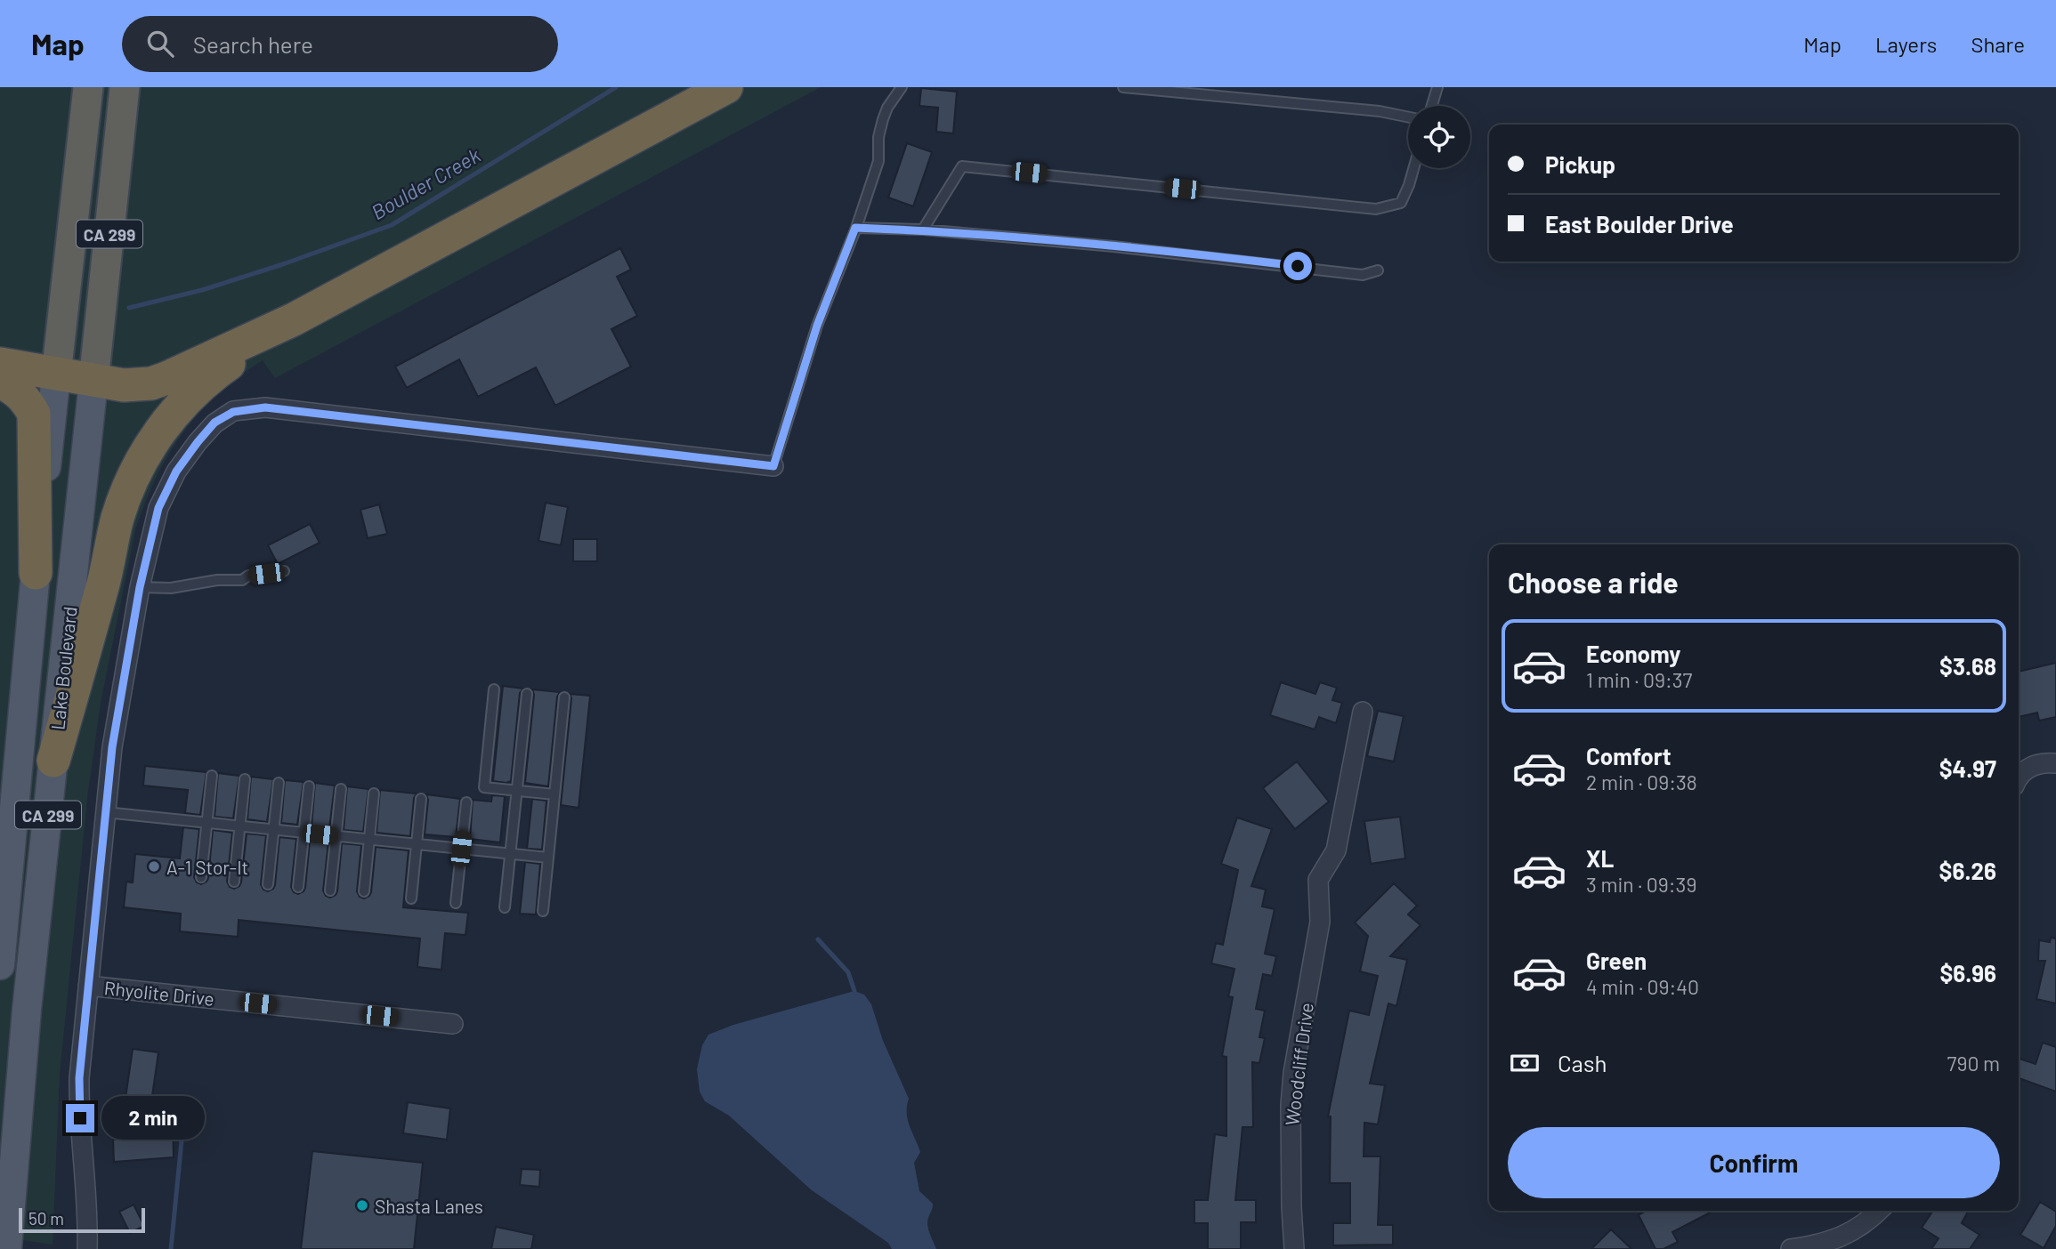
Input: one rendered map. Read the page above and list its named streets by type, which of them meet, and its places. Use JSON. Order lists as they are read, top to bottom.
{
  "streets": {
    "highway": ["CA 299", "Lake Boulevard"],
    "street": ["Rhyolite Drive", "Woodcliff Drive"]
  },
  "water": ["Boulder Creek"],
  "places": ["A-1 Stor-It", "Shasta Lanes"],
  "scale_bar": "50 m",
  "page": {
    "header": "Map",
    "search": "Search here",
    "nav": ["Map", "Layers", "Share"],
    "banner": ["Pickup", "East Boulder Drive"],
    "heading": "Choose a ride",
    "list": [
      {
        "name": "Economy",
        "note": "1 min · 09:37",
        "value": "$3.68"
      },
      {
        "name": "Comfort",
        "note": "2 min · 09:38",
        "value": "$4.97"
      },
      {
        "name": "XL",
        "note": "3 min · 09:39",
        "value": "$6.26"
      },
      {
        "name": "Green",
        "note": "4 min · 09:40",
        "value": "$6.96"
      }
    ],
    "pay": ["Cash", "790 m"],
    "bubble": "2 min",
    "buttons": "Confirm",
    "scale": "50 m"
  }
}
